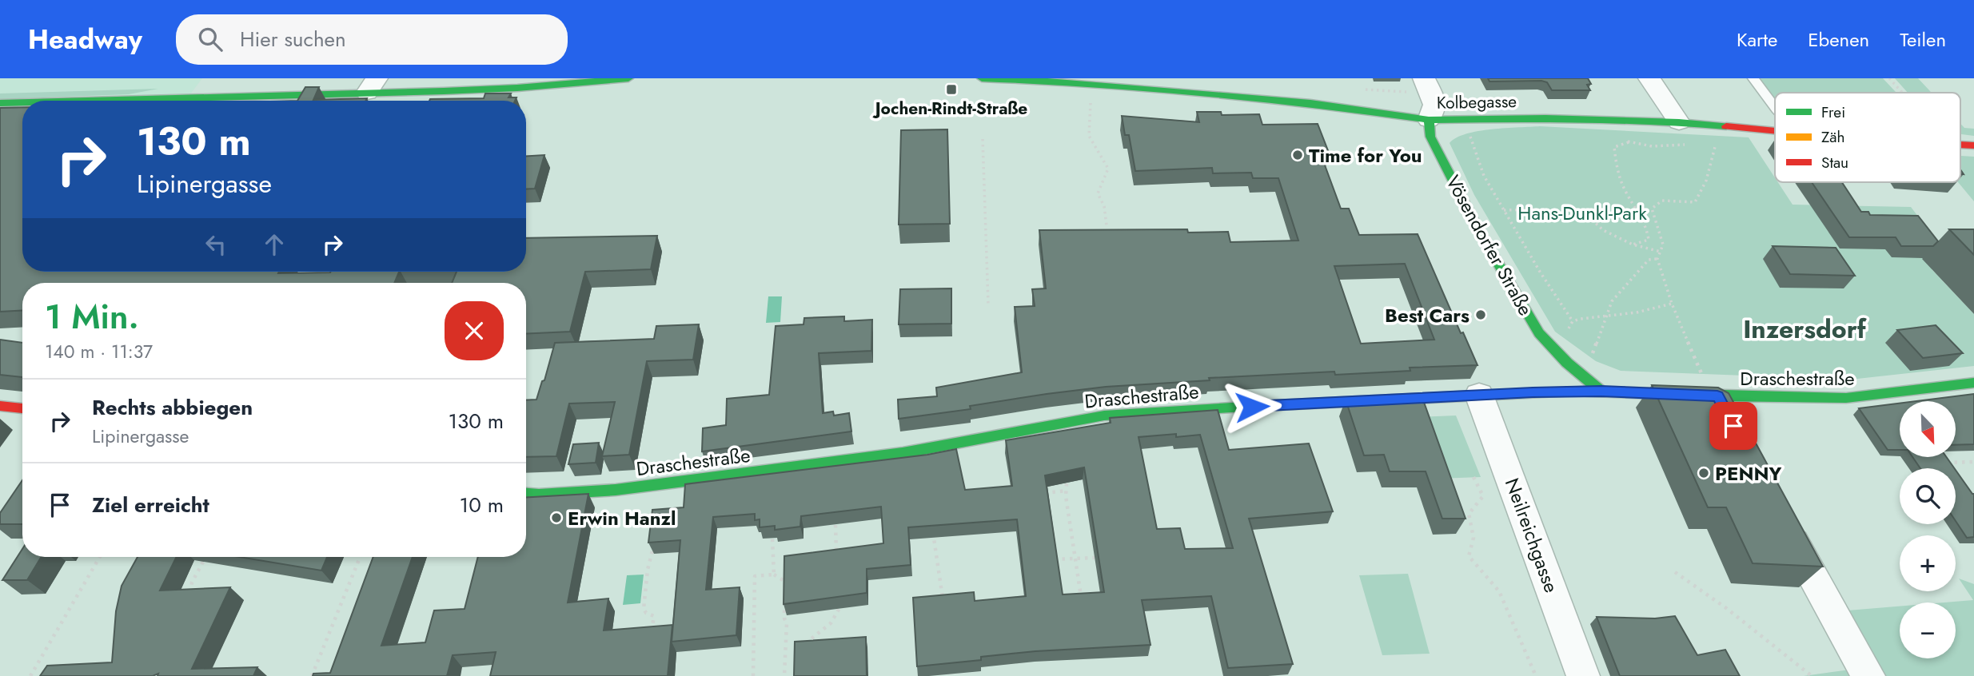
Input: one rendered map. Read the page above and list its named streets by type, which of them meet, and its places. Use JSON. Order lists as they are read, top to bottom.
{
  "streets": {
    "main road": ["Kolbegasse", "Vösendorfer Straße", "Draschestraße"],
    "street": ["Neilreichgasse"]
  },
  "crossings": [
    ["Kolbegasse", "Vösendorfer Straße"],
    ["Vösendorfer Straße", "Draschestraße"],
    ["Draschestraße", "Neilreichgasse"]
  ],
  "districts": ["Inzersdorf"],
  "parks": ["Hans-Dunkl-Park"],
  "places": {
    "transit": ["Jochen-Rindt-Straße"],
    "other": [
      "Time for You",
      "Best Cars",
      "PENNY",
      "Erwin Hanzl"
    ]
  },
  "legend": ["Frei", "Zäh", "Stau"],
  "north": "bottom right",
  "page": {
    "header": "Headway",
    "search": "Hier suchen",
    "nav": ["Karte", "Ebenen", "Teilen"],
    "turn": ["130 m", "Lipinergasse"],
    "heading": ["1 Min.", "140 m · 11:37"],
    "list": [
      {
        "name": "Rechts abbiegen",
        "note": "Lipinergasse",
        "value": "130 m"
      },
      {
        "name": "Ziel erreicht",
        "value": "10 m"
      }
    ],
    "map_buttons": ["+", "−"]
  }
}
